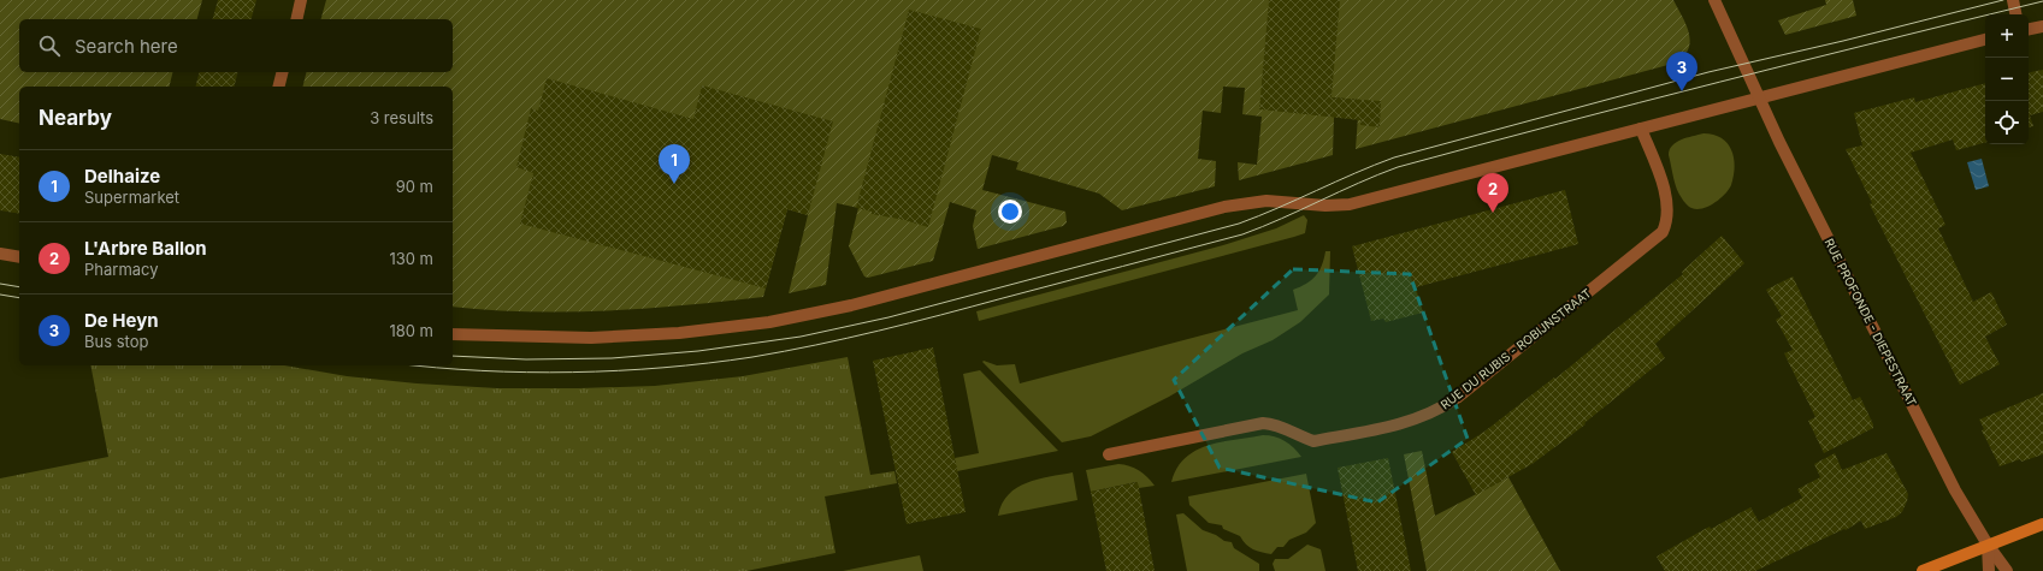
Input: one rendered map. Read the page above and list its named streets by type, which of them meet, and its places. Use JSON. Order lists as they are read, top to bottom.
{
  "streets": {
    "street": ["RUE PROFONDE - DIEPESTRAAT", "RUE DU RUBIS - ROBIJNSTRAAT"]
  },
  "page": {
    "map_buttons": ["+", "−"],
    "search": "Search here",
    "pins": ["3", "1", "2"],
    "heading": ["Nearby", "3 results"],
    "list": [
      {
        "mark": "1",
        "name": "Delhaize",
        "note": "Supermarket",
        "value": "90 m"
      },
      {
        "mark": "2",
        "name": "L'Arbre Ballon",
        "note": "Pharmacy",
        "value": "130 m"
      },
      {
        "mark": "3",
        "name": "De Heyn",
        "note": "Bus stop",
        "value": "180 m"
      }
    ]
  }
}
